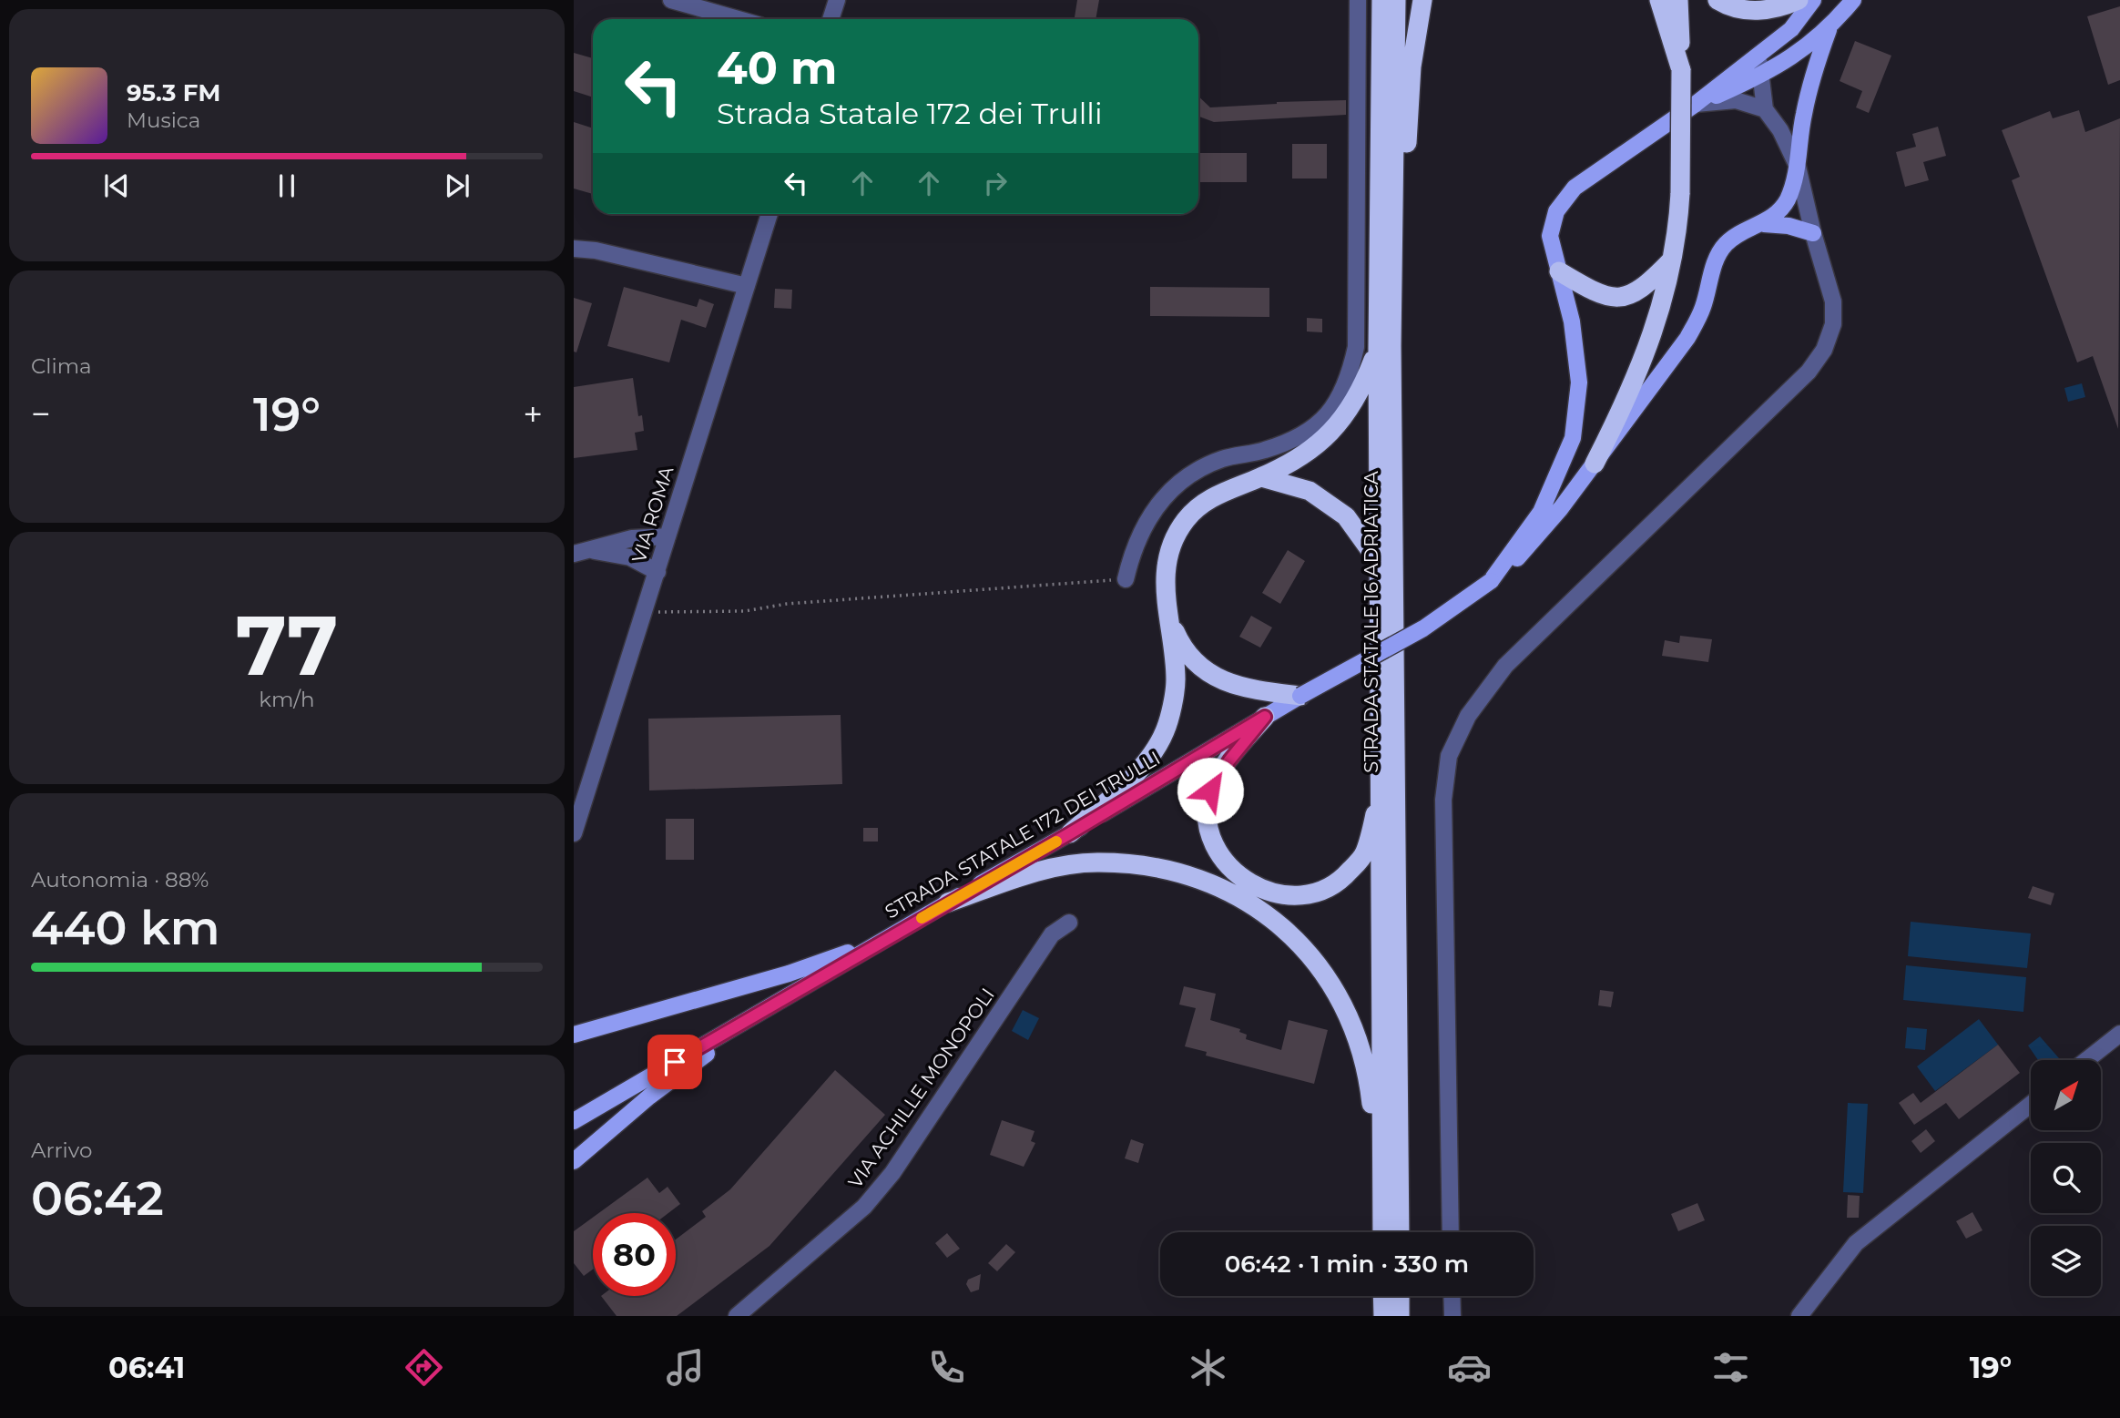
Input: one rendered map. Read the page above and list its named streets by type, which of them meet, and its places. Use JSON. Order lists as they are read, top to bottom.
{
  "streets": {
    "highway": ["STRADA STATALE 16 ADRIATICA"],
    "main road": ["STRADA STATALE 172 DEI TRULLI"],
    "street": ["VIA ROMA", "VIA ACHILLE MONOPOLI"]
  },
  "north": "top right",
  "page": {
    "turn": ["40 m", "Strada Statale 172 dei Trulli"],
    "song": ["95.3 FM", "Musica"],
    "tile": [
      "Clima",
      ["77", "km/h"],
      ["Autonomia · 88%", "440 km"],
      ["Arrivo", "06:42"]
    ],
    "heat": ["−", "19°", "+"],
    "limit": "80",
    "trip": "06:42 · 1 min · 330 m",
    "tabs": ["06:41", "19°"]
  }
}
